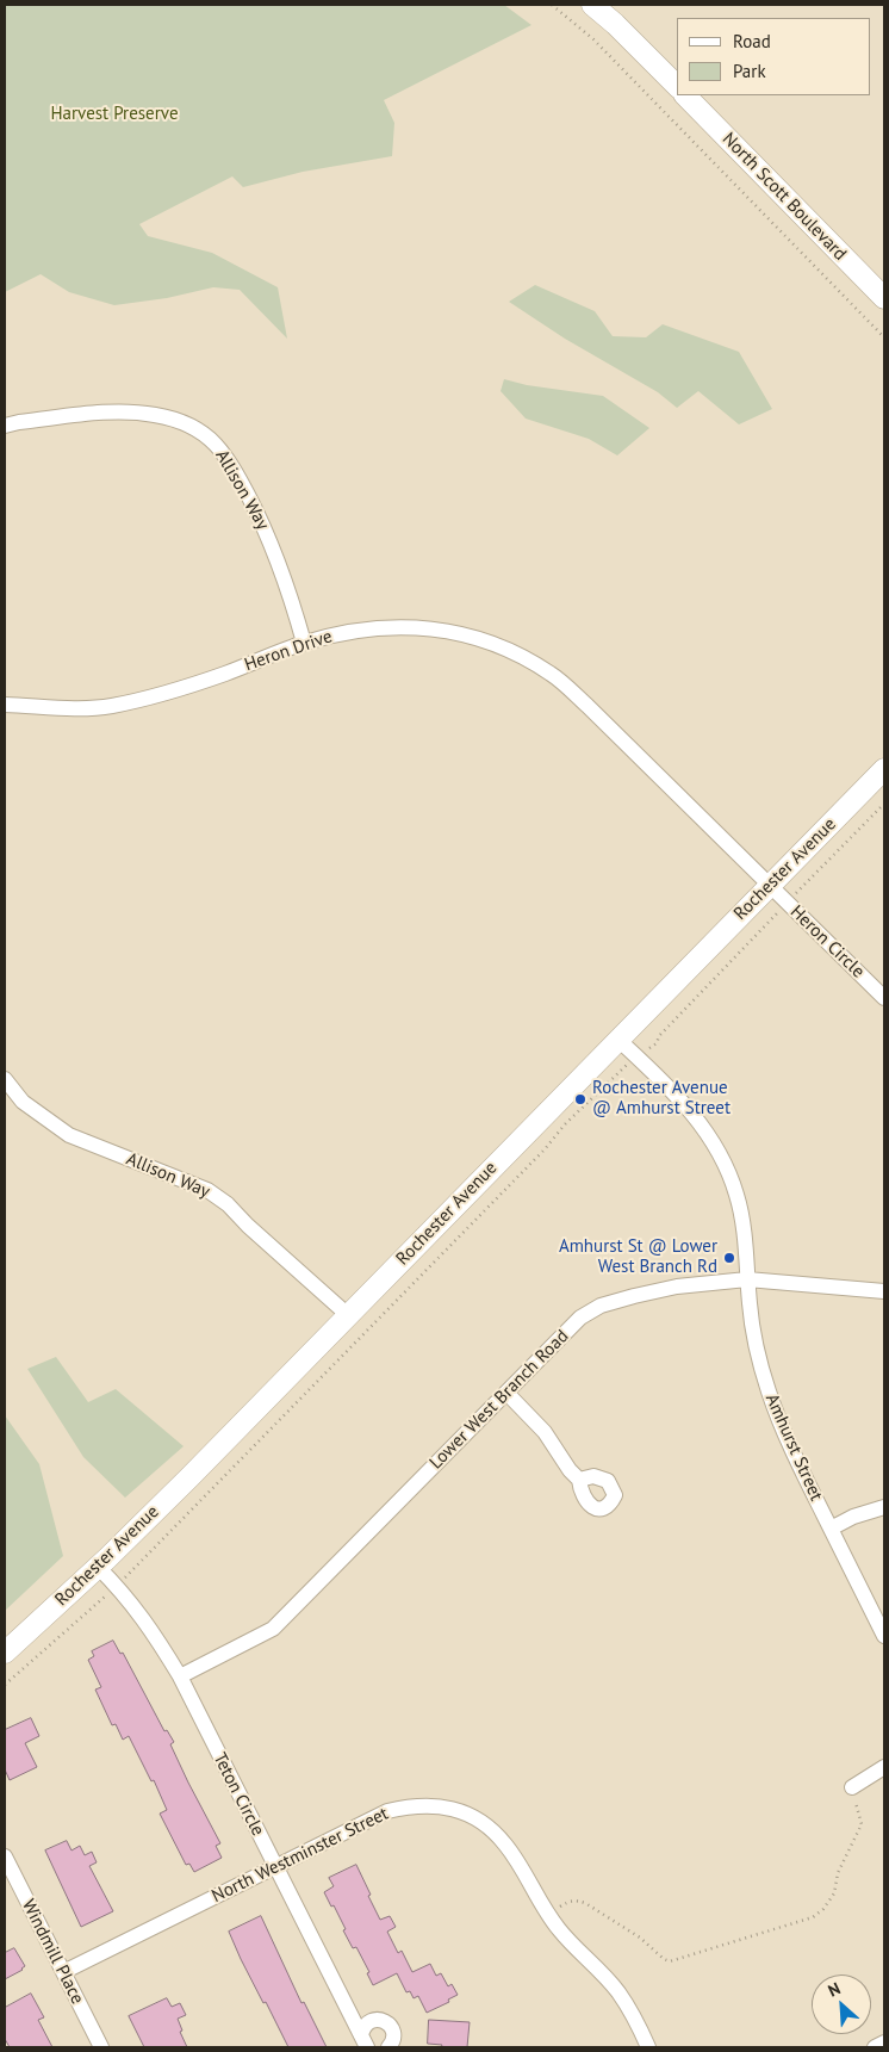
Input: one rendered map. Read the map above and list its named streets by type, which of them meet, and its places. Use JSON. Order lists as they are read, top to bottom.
{
  "streets": {
    "main road": ["North Scott Boulevard", "Rochester Avenue"],
    "street": [
      "Allison Way",
      "Heron Drive",
      "Heron Circle",
      "Lower West Branch Road",
      "Amhurst Street",
      "Teton Circle",
      "North Westminster Street",
      "Windmill Place"
    ]
  },
  "crossings": [
    ["Allison Way", "Heron Drive"],
    ["Allison Way", "Rochester Avenue"],
    ["Heron Drive", "Rochester Avenue"],
    ["Heron Drive", "Heron Circle"],
    ["Rochester Avenue", "Heron Circle"],
    ["Rochester Avenue", "Amhurst Street"],
    ["Rochester Avenue", "Teton Circle"],
    ["Lower West Branch Road", "Amhurst Street"],
    ["Lower West Branch Road", "Teton Circle"],
    ["Teton Circle", "North Westminster Street"],
    ["North Westminster Street", "Windmill Place"]
  ],
  "parks": ["Harvest Preserve"],
  "places": ["Rochester Avenue @ Amhurst Street", "Amhurst St @ Lower West Branch Rd"],
  "legend": ["Road", "Park"],
  "north": "top left"
}
